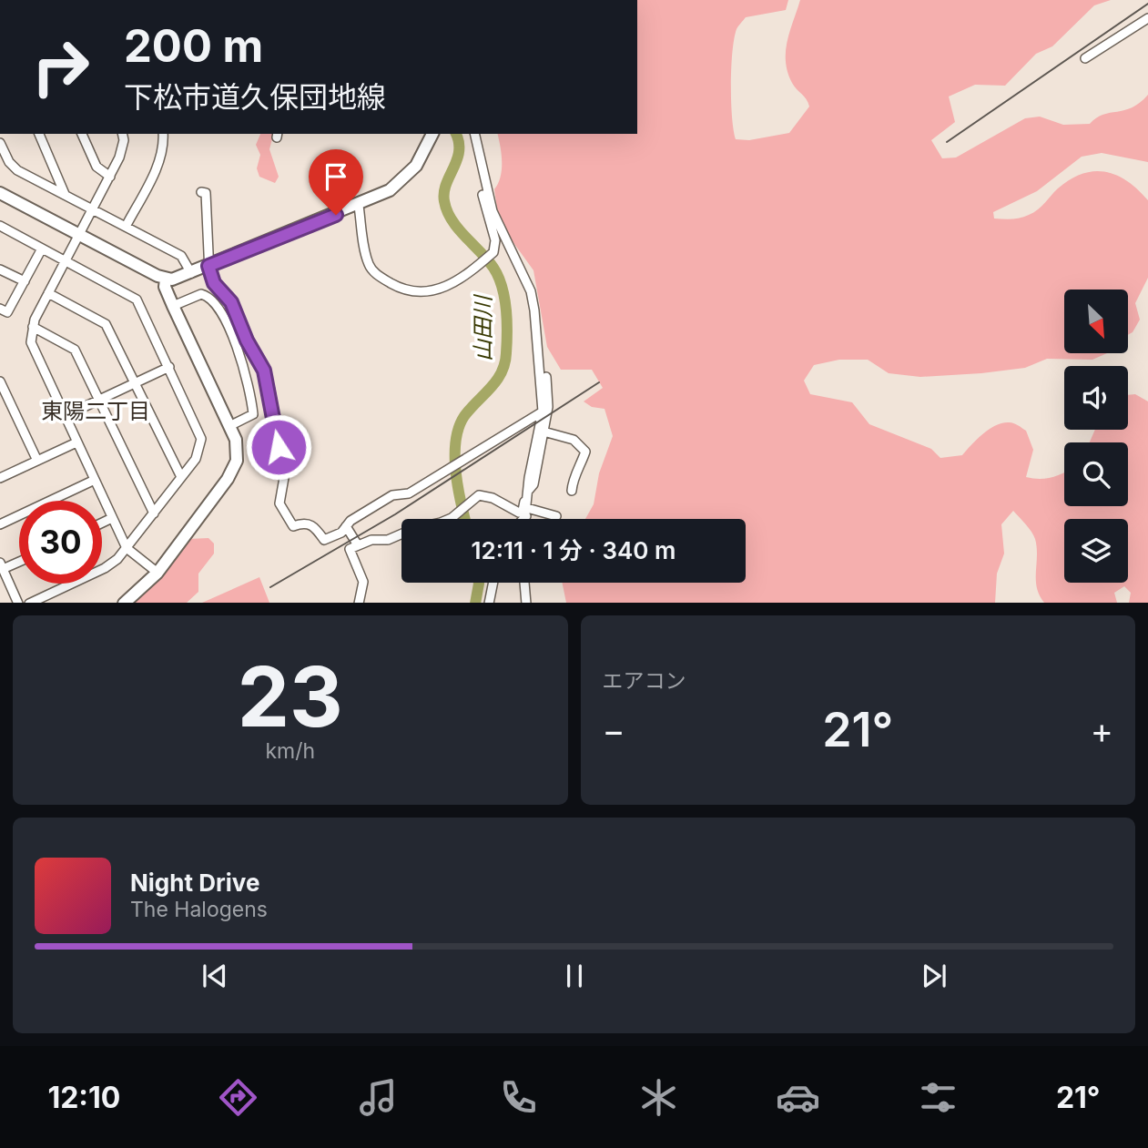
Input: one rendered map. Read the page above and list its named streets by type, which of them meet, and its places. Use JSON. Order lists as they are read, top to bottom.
{
  "districts": ["東陽二丁目"],
  "water": ["山田川"],
  "north": "bottom right",
  "page": {
    "turn": ["200 m", "下松市道久保団地線"],
    "limit": "30",
    "trip": "12:11 · 1 分 · 340 m",
    "tile": [
      ["23", "km/h"],
      "エアコン"
    ],
    "heat": ["−", "21°", "+"],
    "song": ["Night Drive", "The Halogens"],
    "tabs": ["12:10", "21°"]
  }
}
